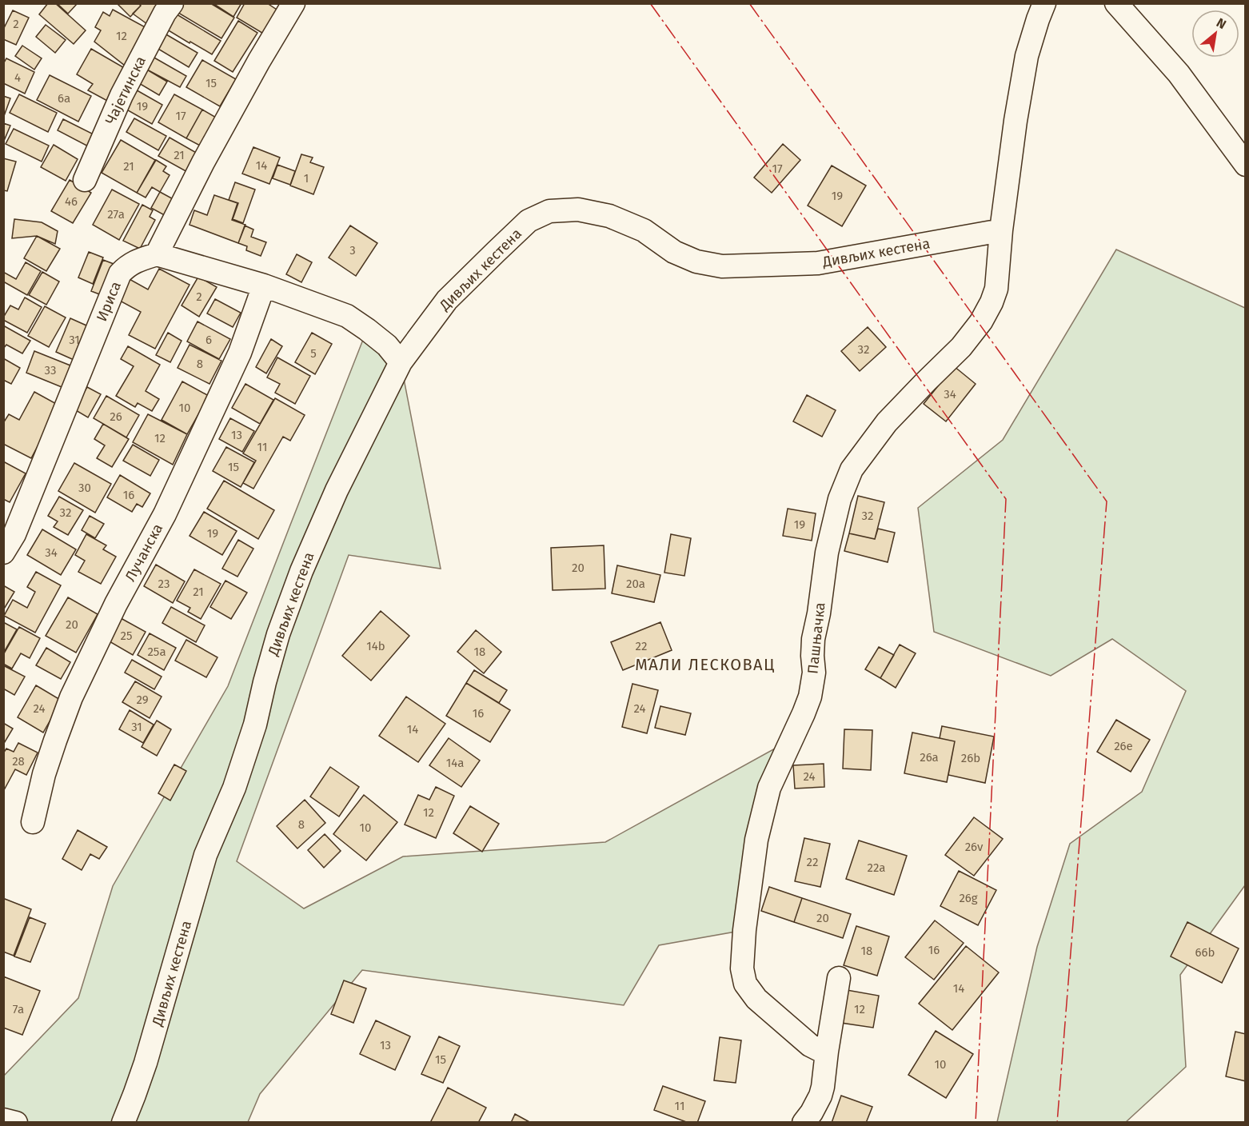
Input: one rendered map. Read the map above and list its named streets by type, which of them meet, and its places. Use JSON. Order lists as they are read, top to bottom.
{
  "streets": {
    "street": [
      "Чајетинска",
      "Дивљих кестена",
      "Ириса",
      "Лучанска",
      "Пашњачка"
    ]
  },
  "crossings": [
    ["Дивљих кестена", "Пашњачка"]
  ],
  "districts": ["МАЛИ ЛЕСКОВАЦ"],
  "house_numbers": [
    "2",
    "12",
    "4",
    "15",
    "6a",
    "19",
    "17",
    "21",
    "14",
    "21",
    "17",
    "1",
    "19",
    "46",
    "27a",
    "3",
    "2",
    "31",
    "6",
    "32",
    "5",
    "8",
    "33",
    "34",
    "10",
    "26",
    "13",
    "12",
    "11",
    "15",
    "30",
    "16",
    "32",
    "32",
    "19",
    "19",
    "34",
    "20",
    "23",
    "20a",
    "21",
    "20",
    "25",
    "14b",
    "22",
    "25a",
    "18",
    "29",
    "24",
    "24",
    "16",
    "31",
    "14",
    "26e",
    "26a",
    "26b",
    "28",
    "14a",
    "24",
    "12",
    "8",
    "10",
    "26v",
    "22",
    "22a",
    "26g",
    "20",
    "16",
    "18",
    "66b",
    "14",
    "7a",
    "12",
    "13",
    "15",
    "10",
    "11"
  ],
  "north": "top right"
}
